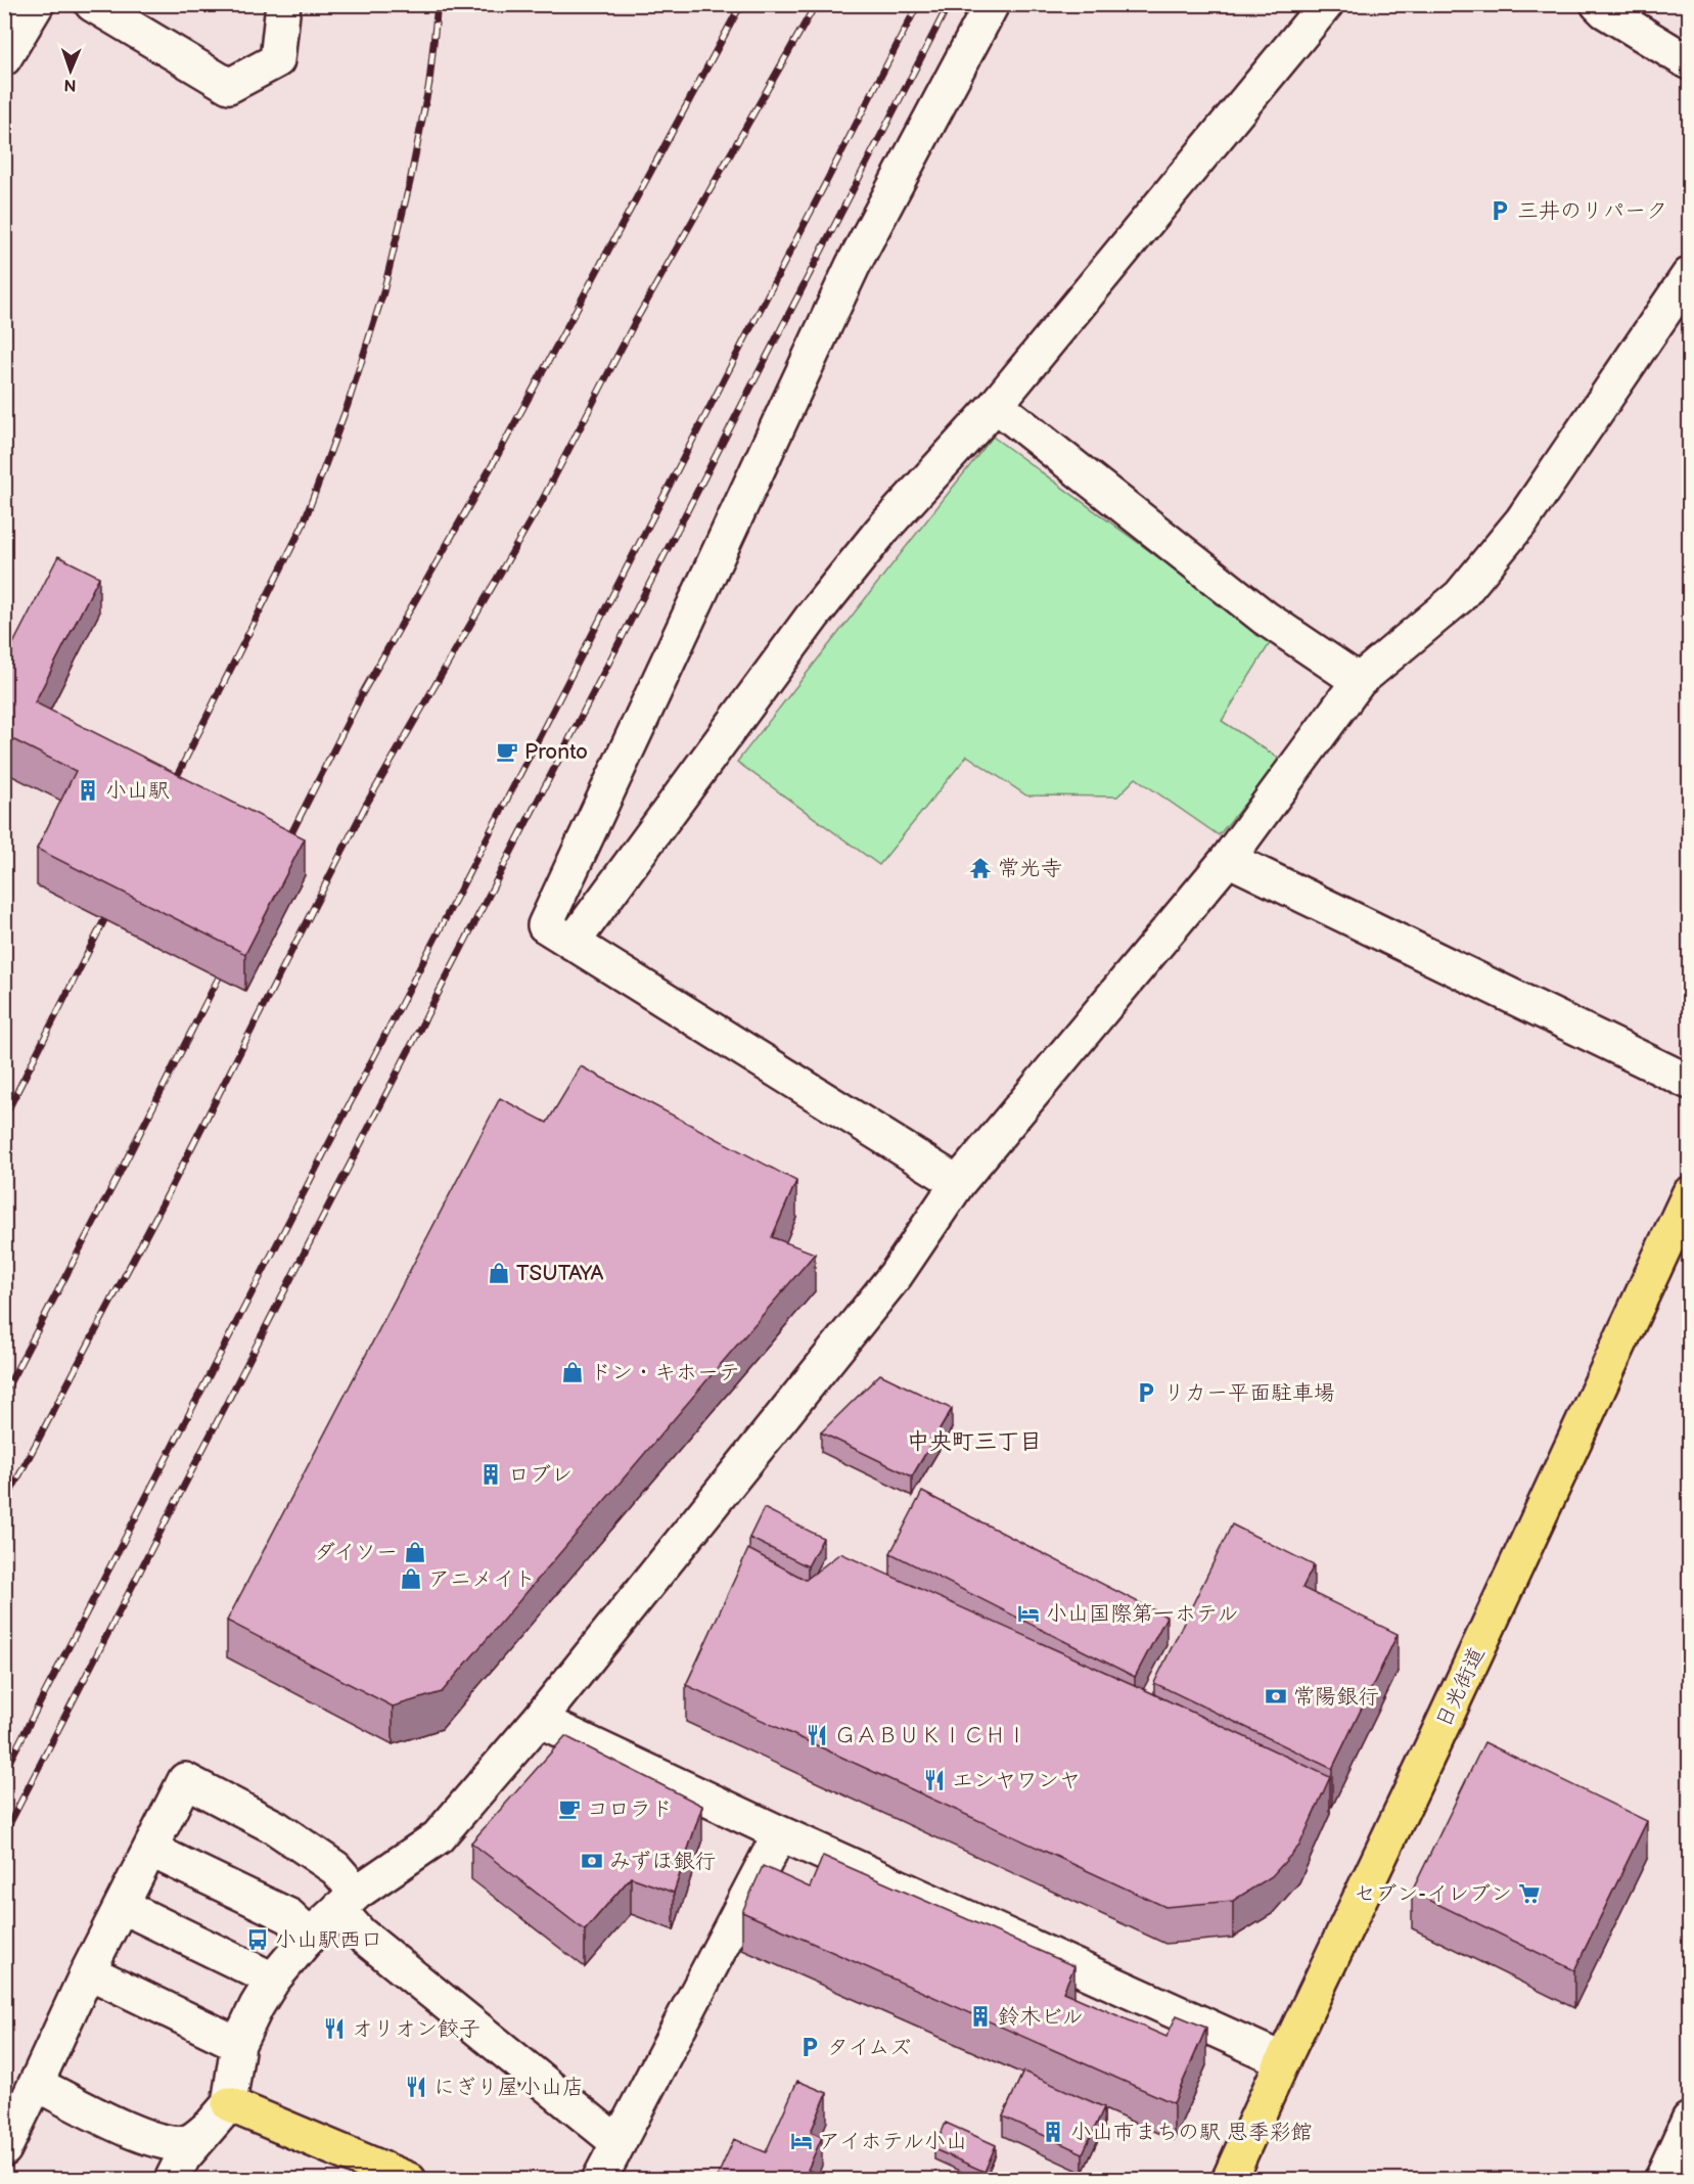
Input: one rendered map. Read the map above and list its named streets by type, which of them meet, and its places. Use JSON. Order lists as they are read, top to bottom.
{
  "streets": {
    "main road": ["日光街道"]
  },
  "districts": ["中央町三丁目"],
  "places": {
    "parking": ["三井のリパーク", "リカー平面駐車場", "タイムズ"],
    "cafe": ["Pronto", "コロラド"],
    "building": [
      "小山駅",
      "ロブレ",
      "鈴木ビル",
      "小山市まちの駅 思季彩館"
    ],
    "temple": ["常光寺"],
    "shop": [
      "TSUTAYA",
      "ドン・キホーテ",
      "ダイソー",
      "アニメイト"
    ],
    "hotel": ["小山国際第一ホテル", "アイホテル小山"],
    "bank": ["常陽銀行", "みずほ銀行"],
    "restaurant": [
      "ＧＡＢＵＫＩＣＨＩ",
      "エンヤワンヤ",
      "オリオン餃子",
      "にぎり屋小山店"
    ],
    "supermarket": ["セブン-イレブン"],
    "bus stop": ["小山駅西口"]
  },
  "north": "bottom"
}
